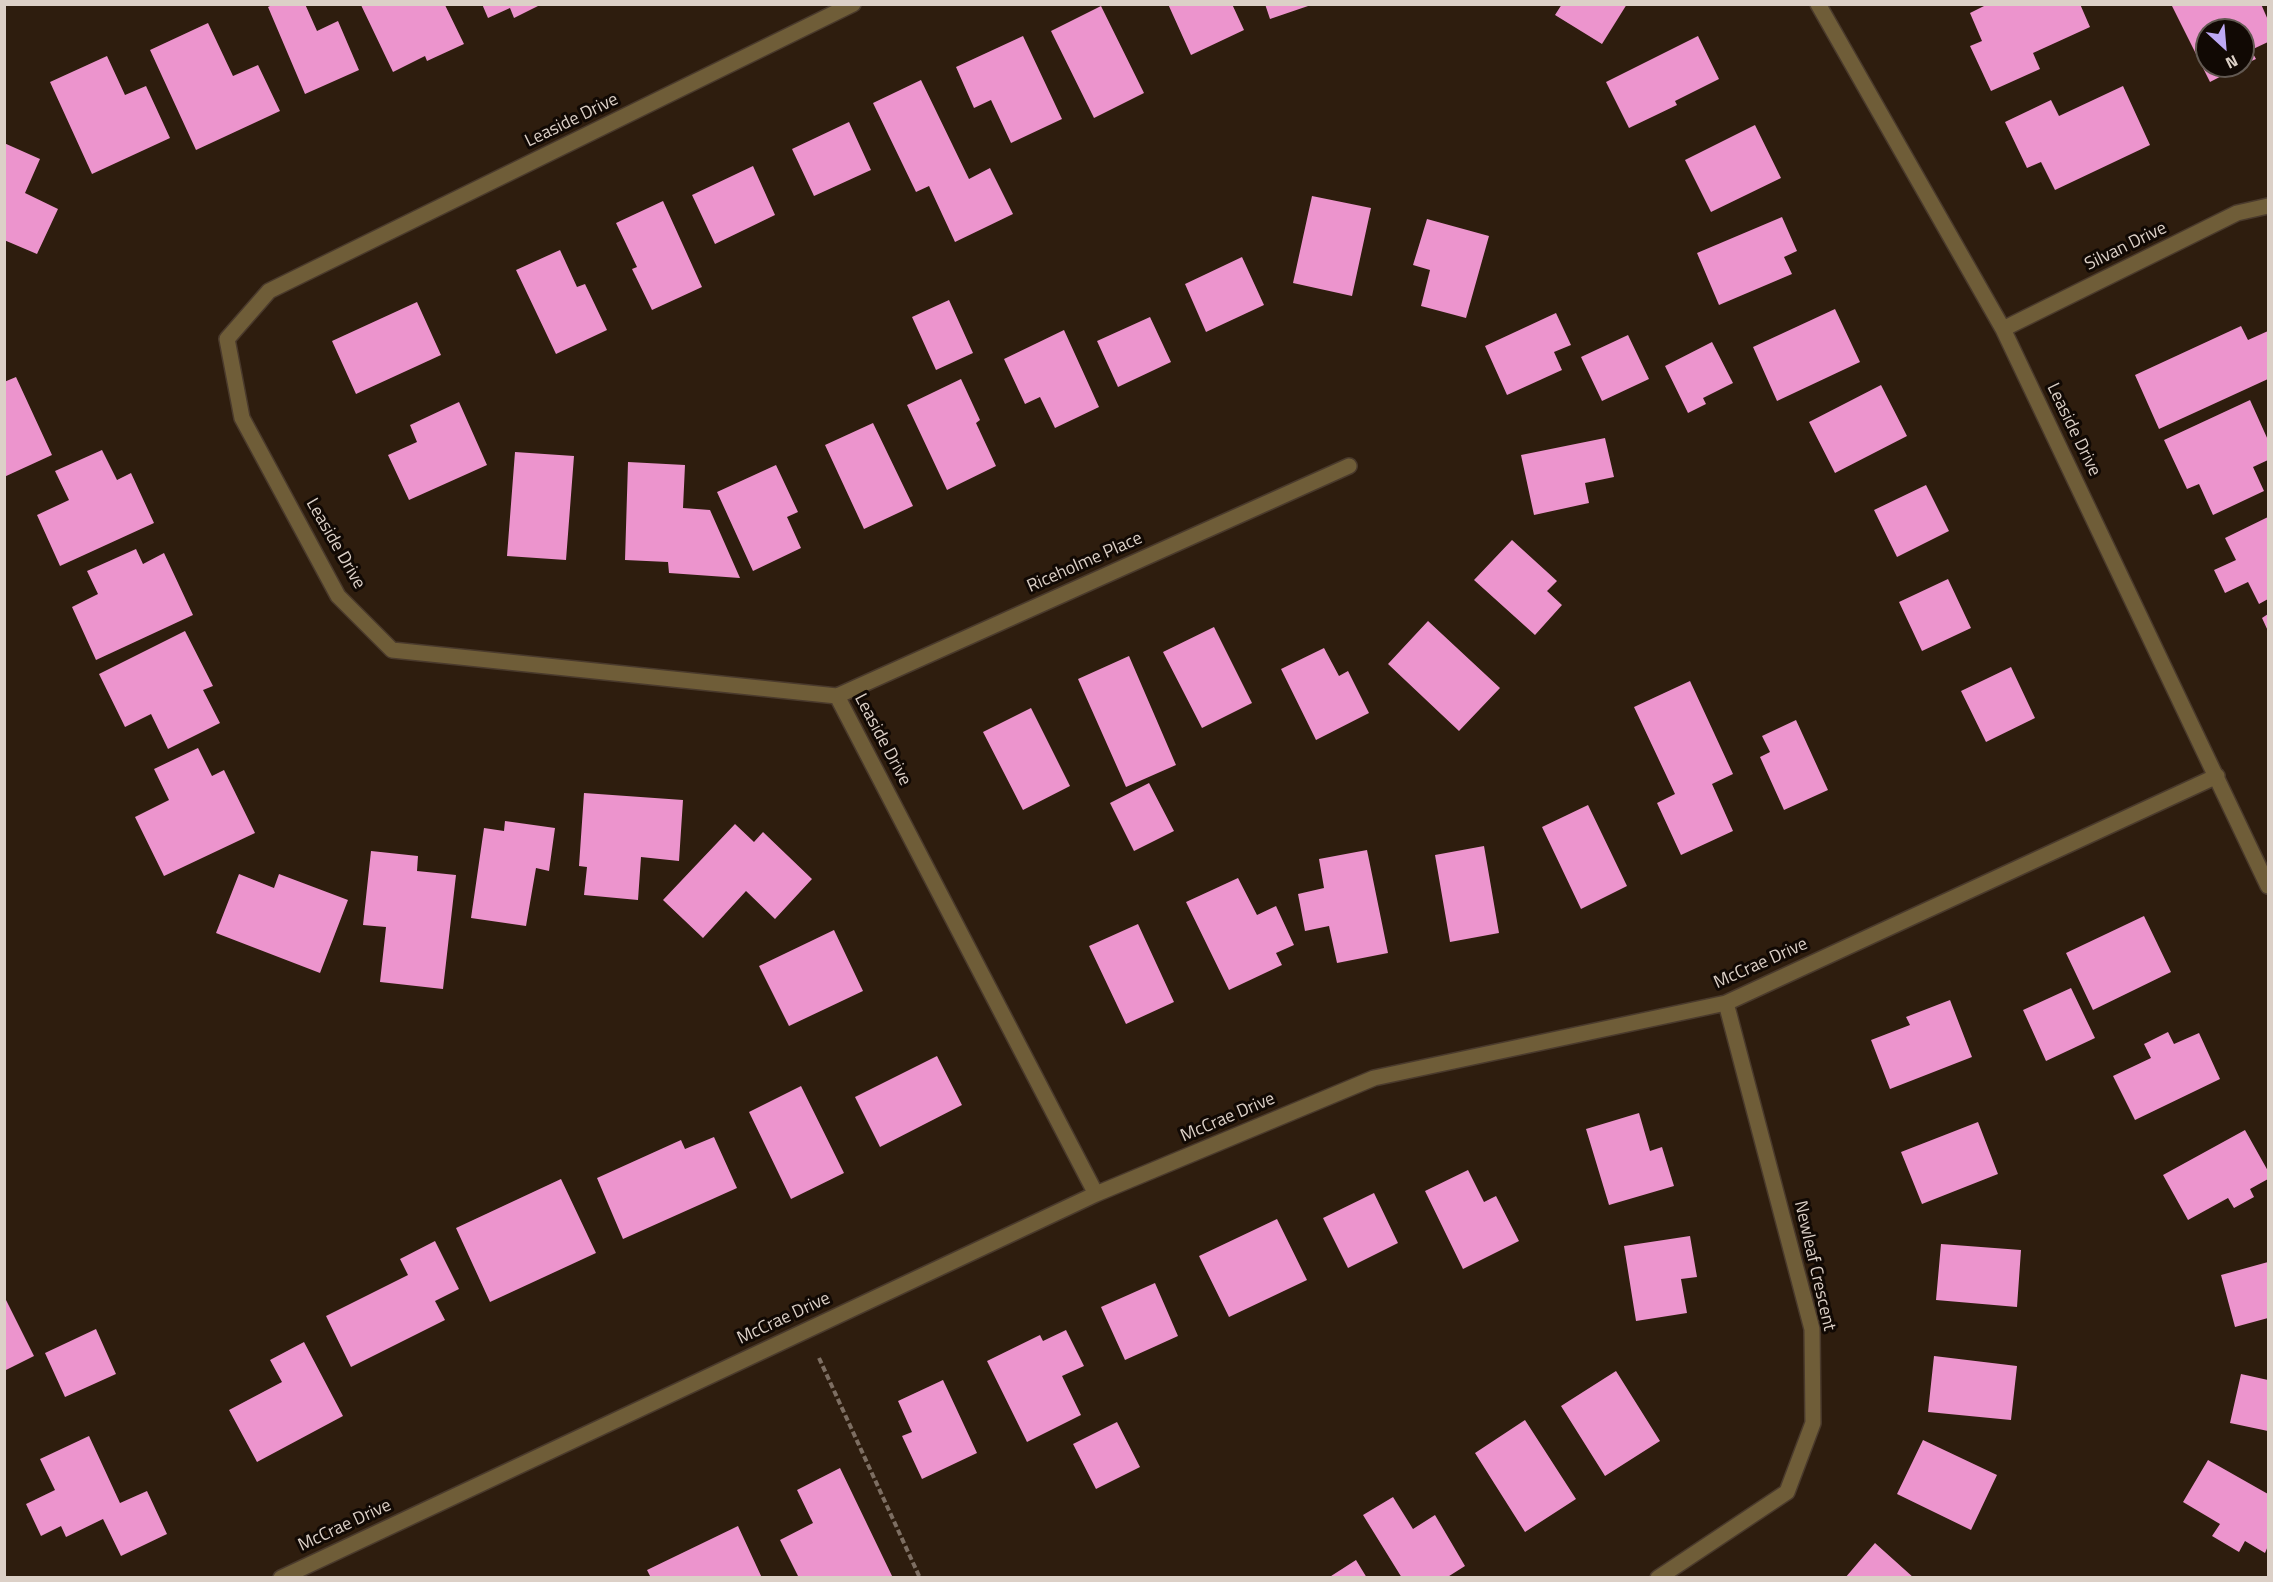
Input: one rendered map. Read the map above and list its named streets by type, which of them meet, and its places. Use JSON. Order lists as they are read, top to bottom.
{
  "streets": {
    "street": [
      "Leaside Drive",
      "Silvan Drive",
      "Riceholme Place",
      "McCrae Drive",
      "Newleaf Crescent"
    ]
  },
  "crossings": [
    ["Leaside Drive", "Silvan Drive"],
    ["Leaside Drive", "Riceholme Place"],
    ["Leaside Drive", "McCrae Drive"],
    ["McCrae Drive", "Newleaf Crescent"]
  ],
  "north": "bottom right"
}
